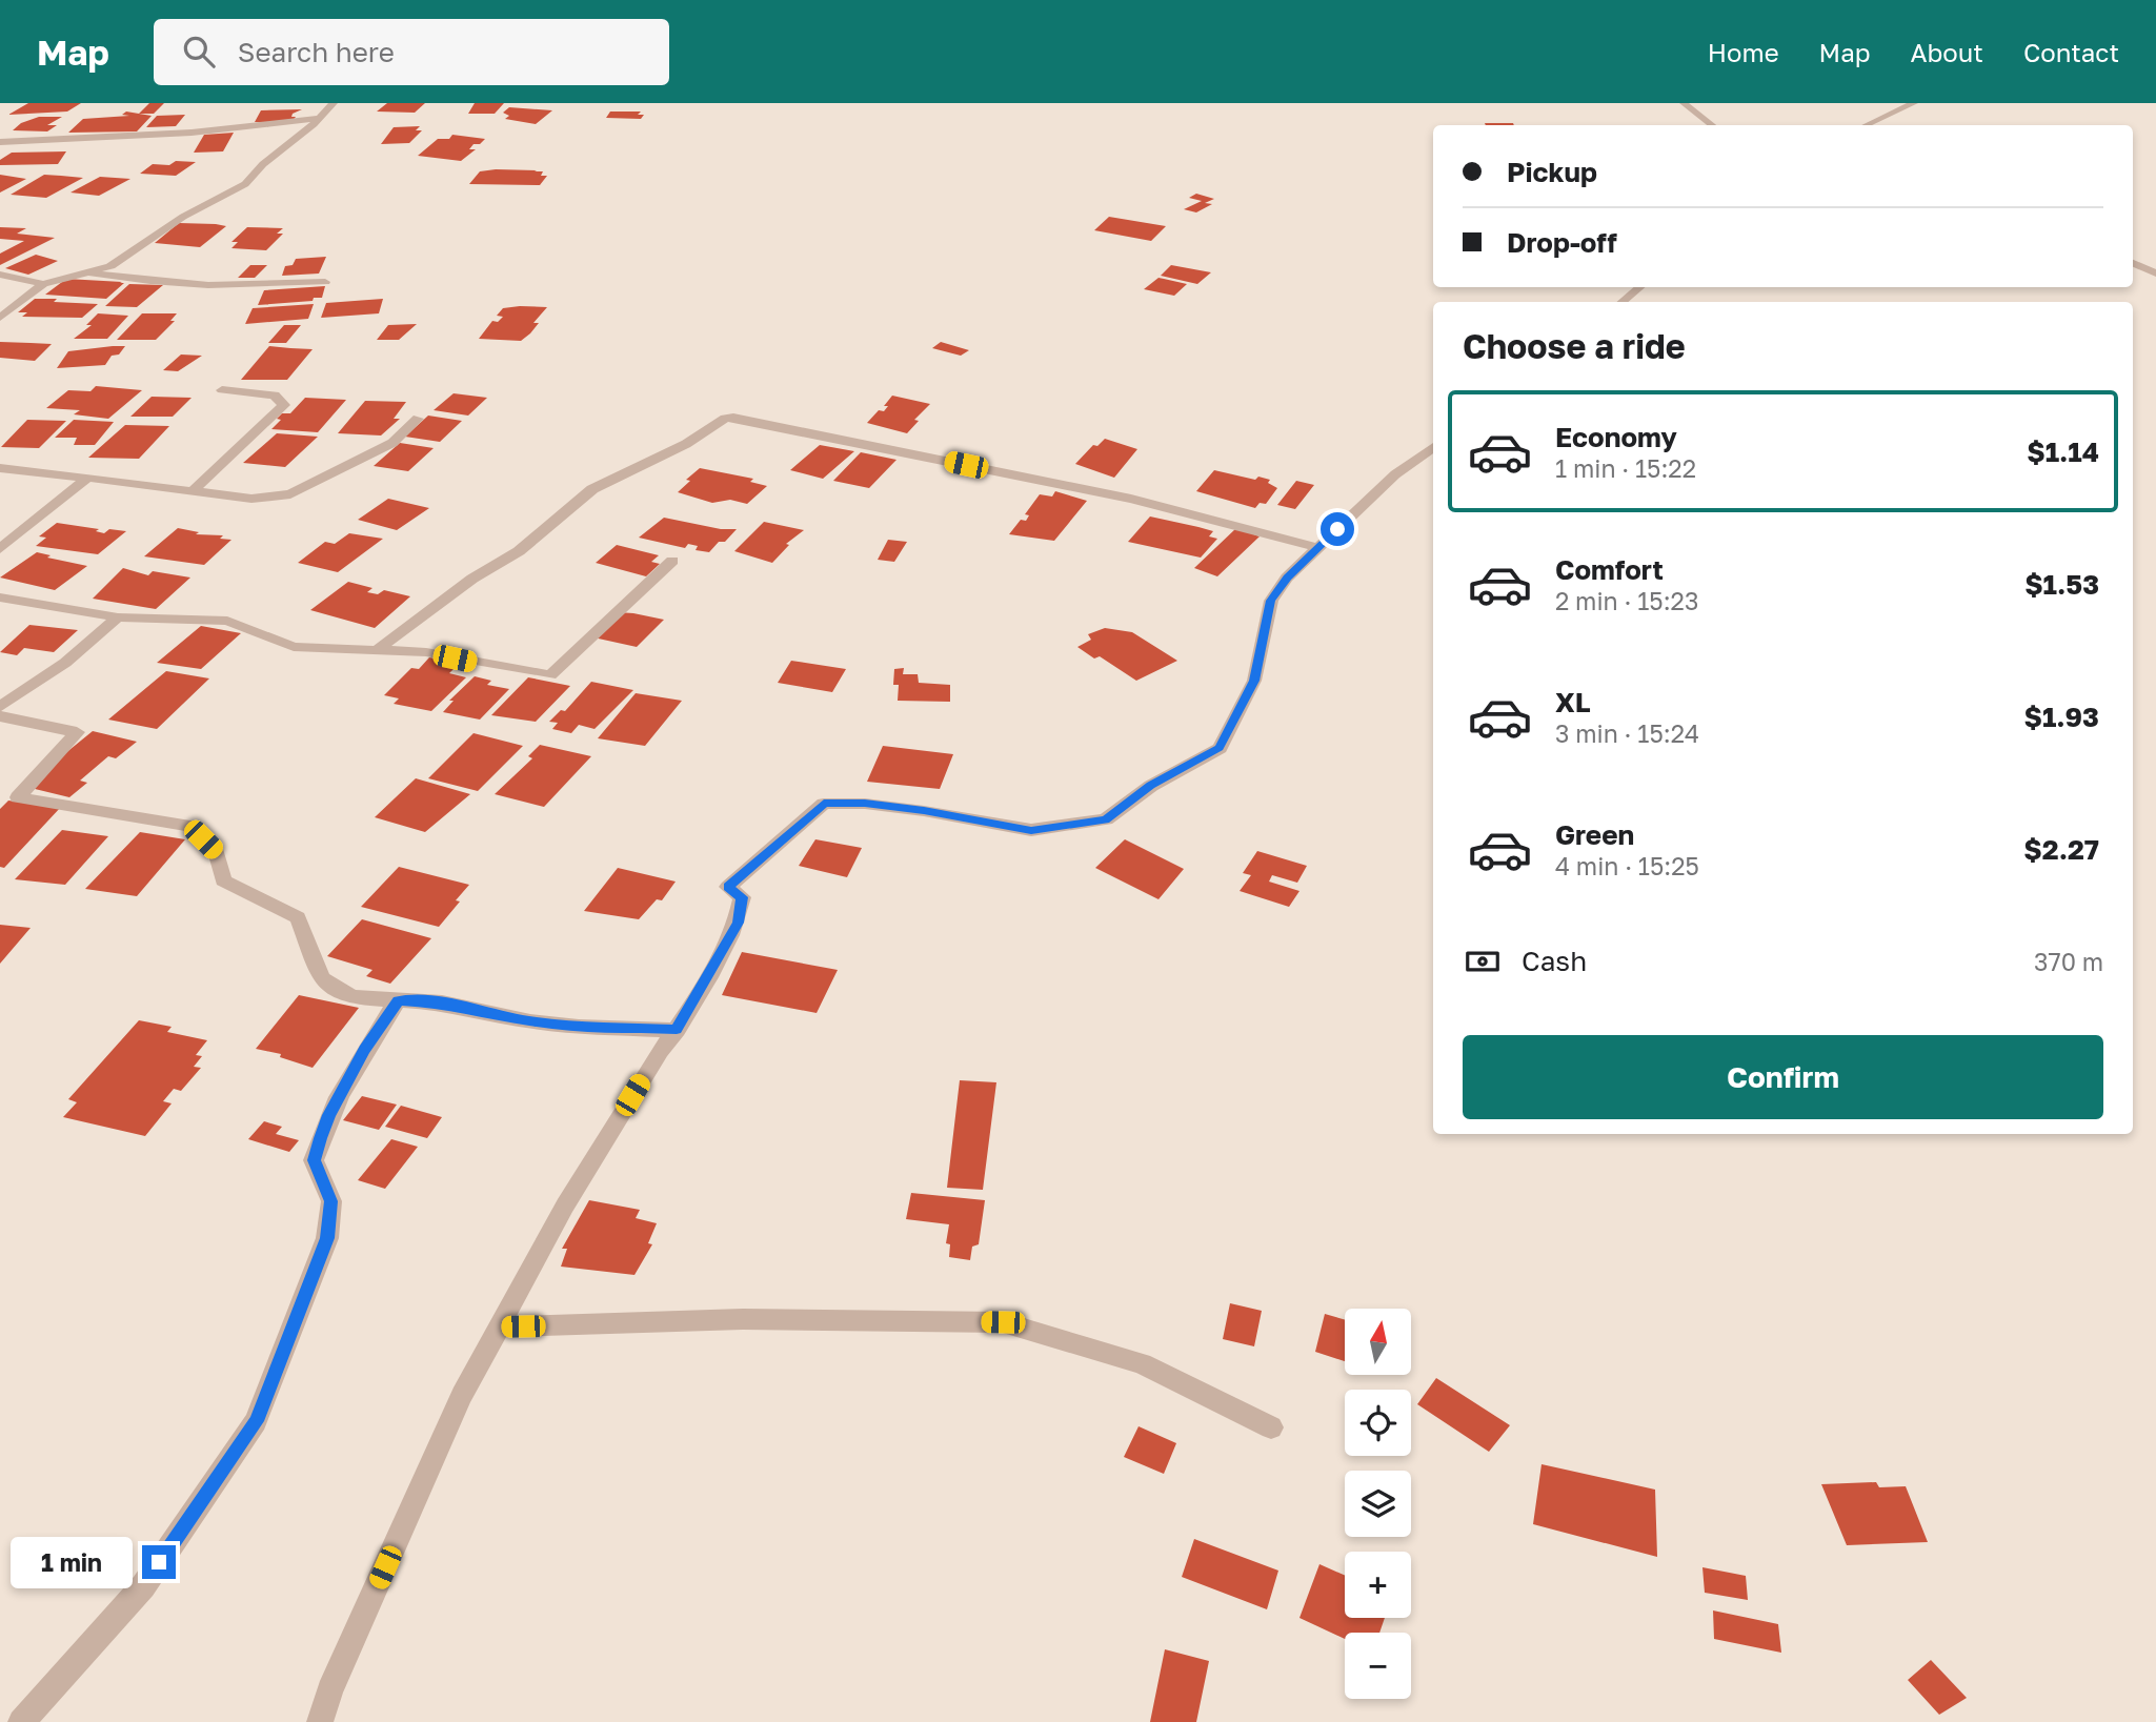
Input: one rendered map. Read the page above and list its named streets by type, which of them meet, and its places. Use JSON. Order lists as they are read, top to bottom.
{
  "north": "top",
  "page": {
    "header": "Map",
    "search": "Search here",
    "nav": [
      "Home",
      "Map",
      "About",
      "Contact"
    ],
    "banner": ["Pickup", "Drop-off"],
    "heading": "Choose a ride",
    "list": [
      {
        "name": "Economy",
        "note": "1 min · 15:22",
        "value": "$1.14"
      },
      {
        "name": "Comfort",
        "note": "2 min · 15:23",
        "value": "$1.53"
      },
      {
        "name": "XL",
        "note": "3 min · 15:24",
        "value": "$1.93"
      },
      {
        "name": "Green",
        "note": "4 min · 15:25",
        "value": "$2.27"
      }
    ],
    "pay": ["Cash", "370 m"],
    "buttons": "Confirm",
    "map_buttons": ["+", "−"],
    "bubble": "1 min"
  }
}
